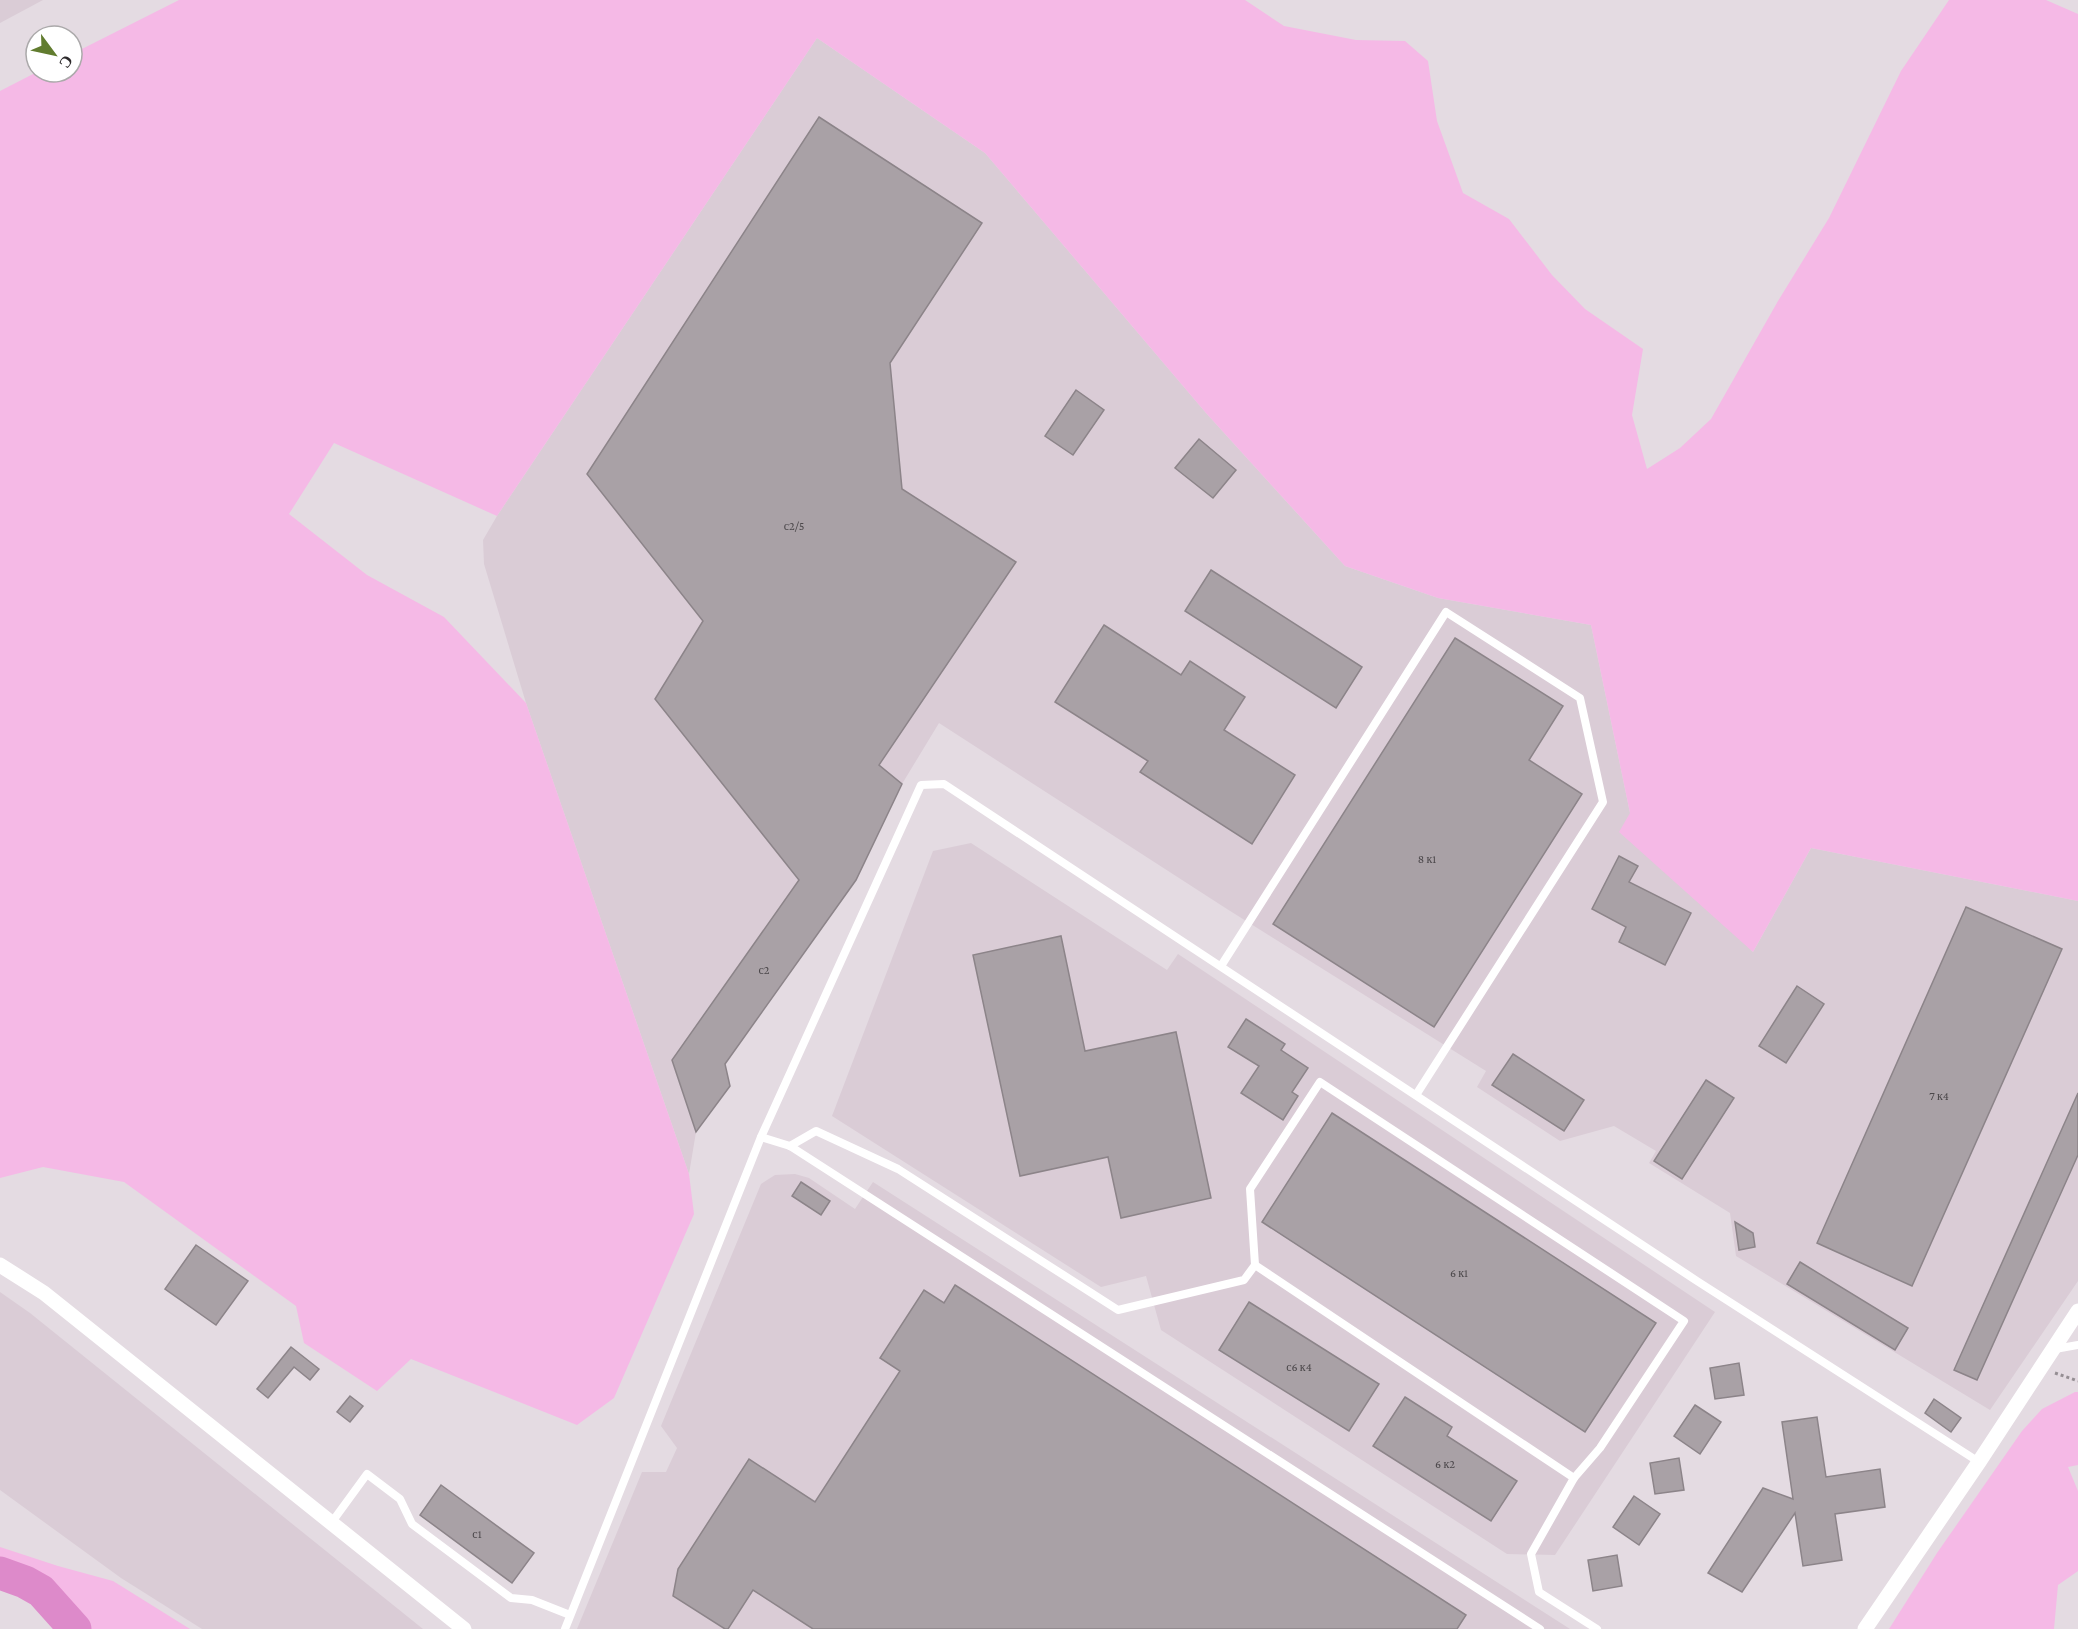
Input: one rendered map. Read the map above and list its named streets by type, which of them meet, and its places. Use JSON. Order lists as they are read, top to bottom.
{
  "house_numbers": [
    "с2/5",
    "8 к1",
    "с2",
    "7 к4",
    "6 к1",
    "с6 к4",
    "6 к2",
    "с1"
  ],
  "north": "bottom right"
}
